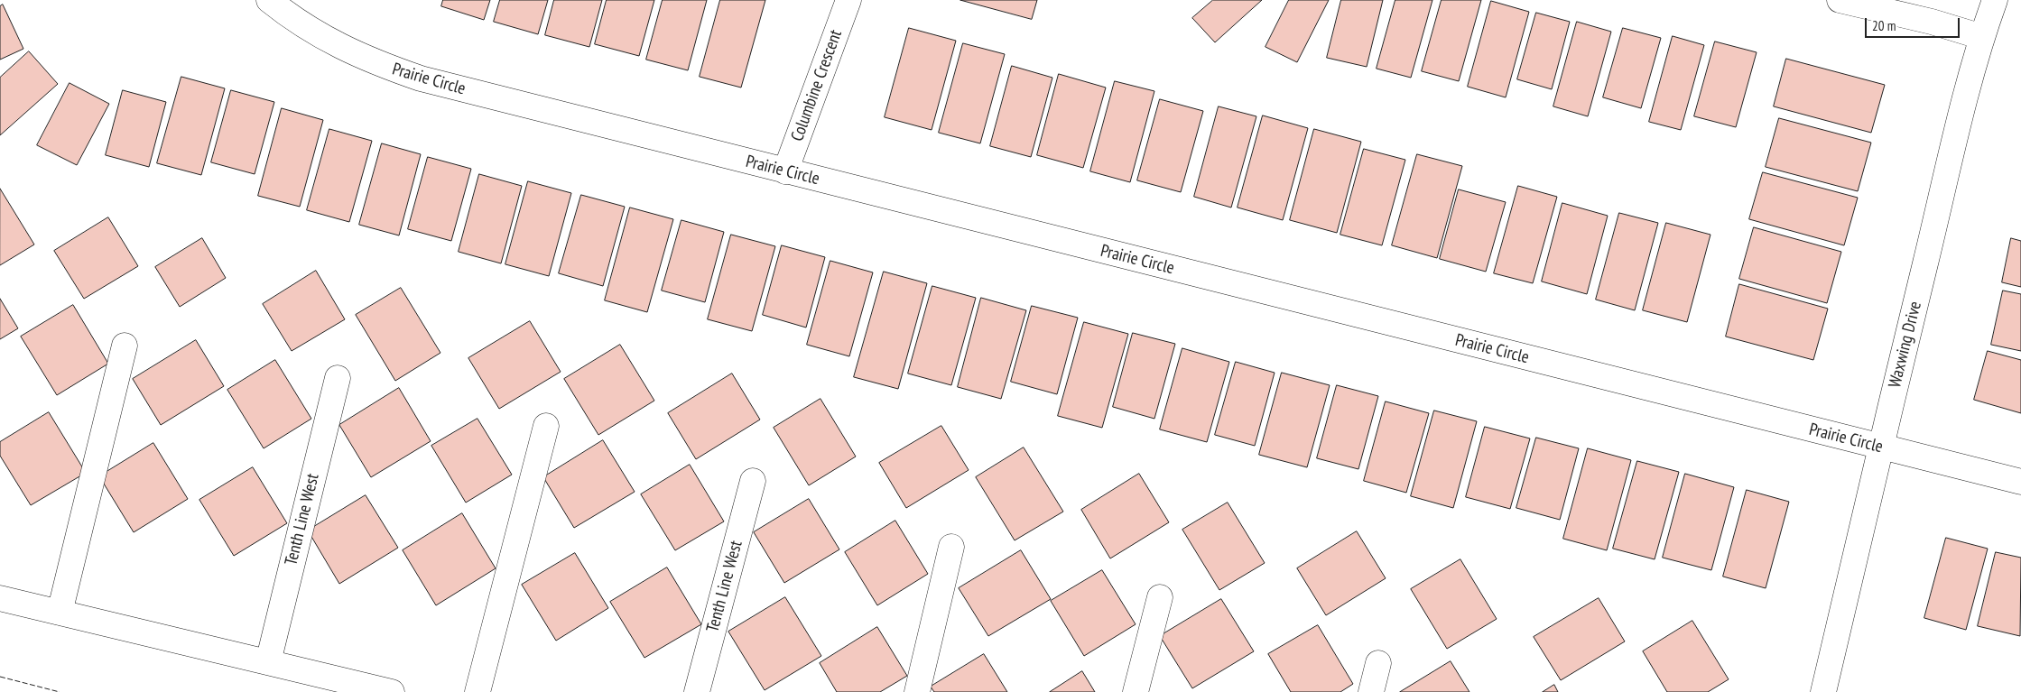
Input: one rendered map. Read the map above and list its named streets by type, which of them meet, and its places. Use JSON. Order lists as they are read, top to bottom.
{
  "streets": {
    "street": [
      "Prairie Circle",
      "Columbine Crescent",
      "Waxwing Drive",
      "Tenth Line West"
    ]
  },
  "crossings": [
    ["Prairie Circle", "Columbine Crescent"],
    ["Prairie Circle", "Waxwing Drive"]
  ],
  "scale_bar": "20 m"
}
